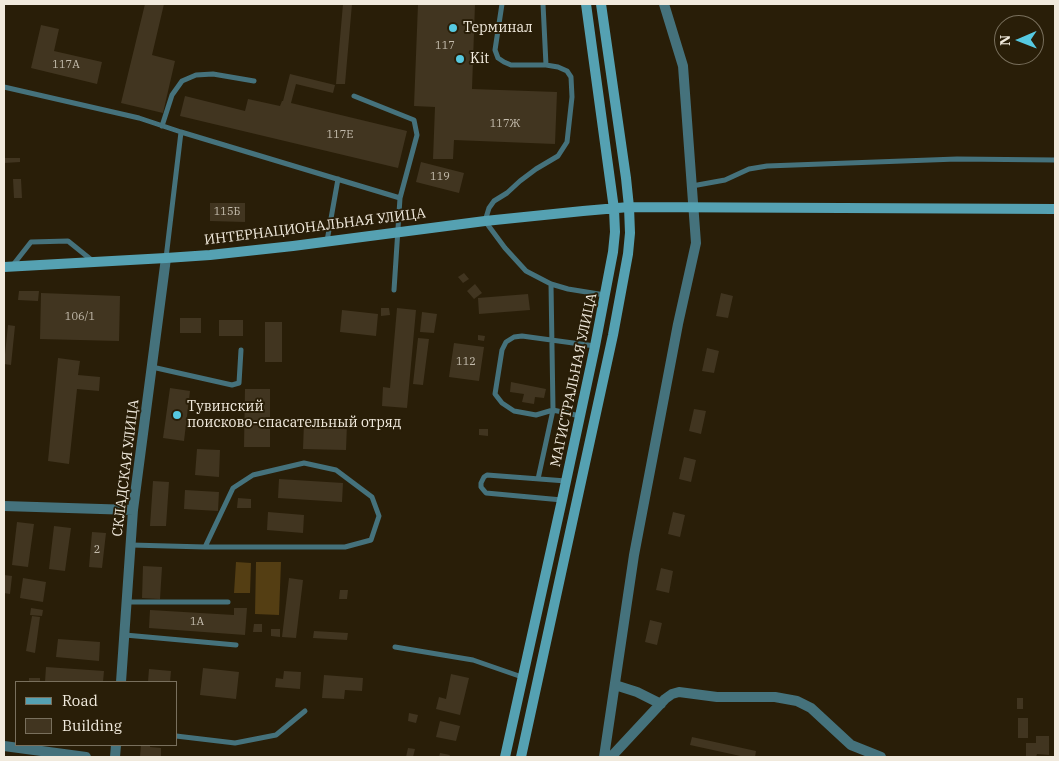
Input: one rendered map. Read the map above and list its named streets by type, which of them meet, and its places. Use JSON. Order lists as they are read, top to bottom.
{
  "streets": {
    "main road": ["ИНТЕРНАЦИОНАЛЬНАЯ УЛИЦА", "МАГИСТРАЛЬНАЯ УЛИЦА"],
    "street": ["СКЛАДСКАЯ УЛИЦА"]
  },
  "crossings": [
    ["ИНТЕРНАЦИОНАЛЬНАЯ УЛИЦА", "МАГИСТРАЛЬНАЯ УЛИЦА"],
    ["ИНТЕРНАЦИОНАЛЬНАЯ УЛИЦА", "СКЛАДСКАЯ УЛИЦА"]
  ],
  "places": ["Терминал", "Kit", "Тувинский поисково-спасательный отряд"],
  "house_numbers": [
    "117",
    "117А",
    "117Ж",
    "117Е",
    "119",
    "115Б",
    "106/1",
    "112",
    "2",
    "1А"
  ],
  "legend": ["Road", "Building"],
  "north": "left"
}
